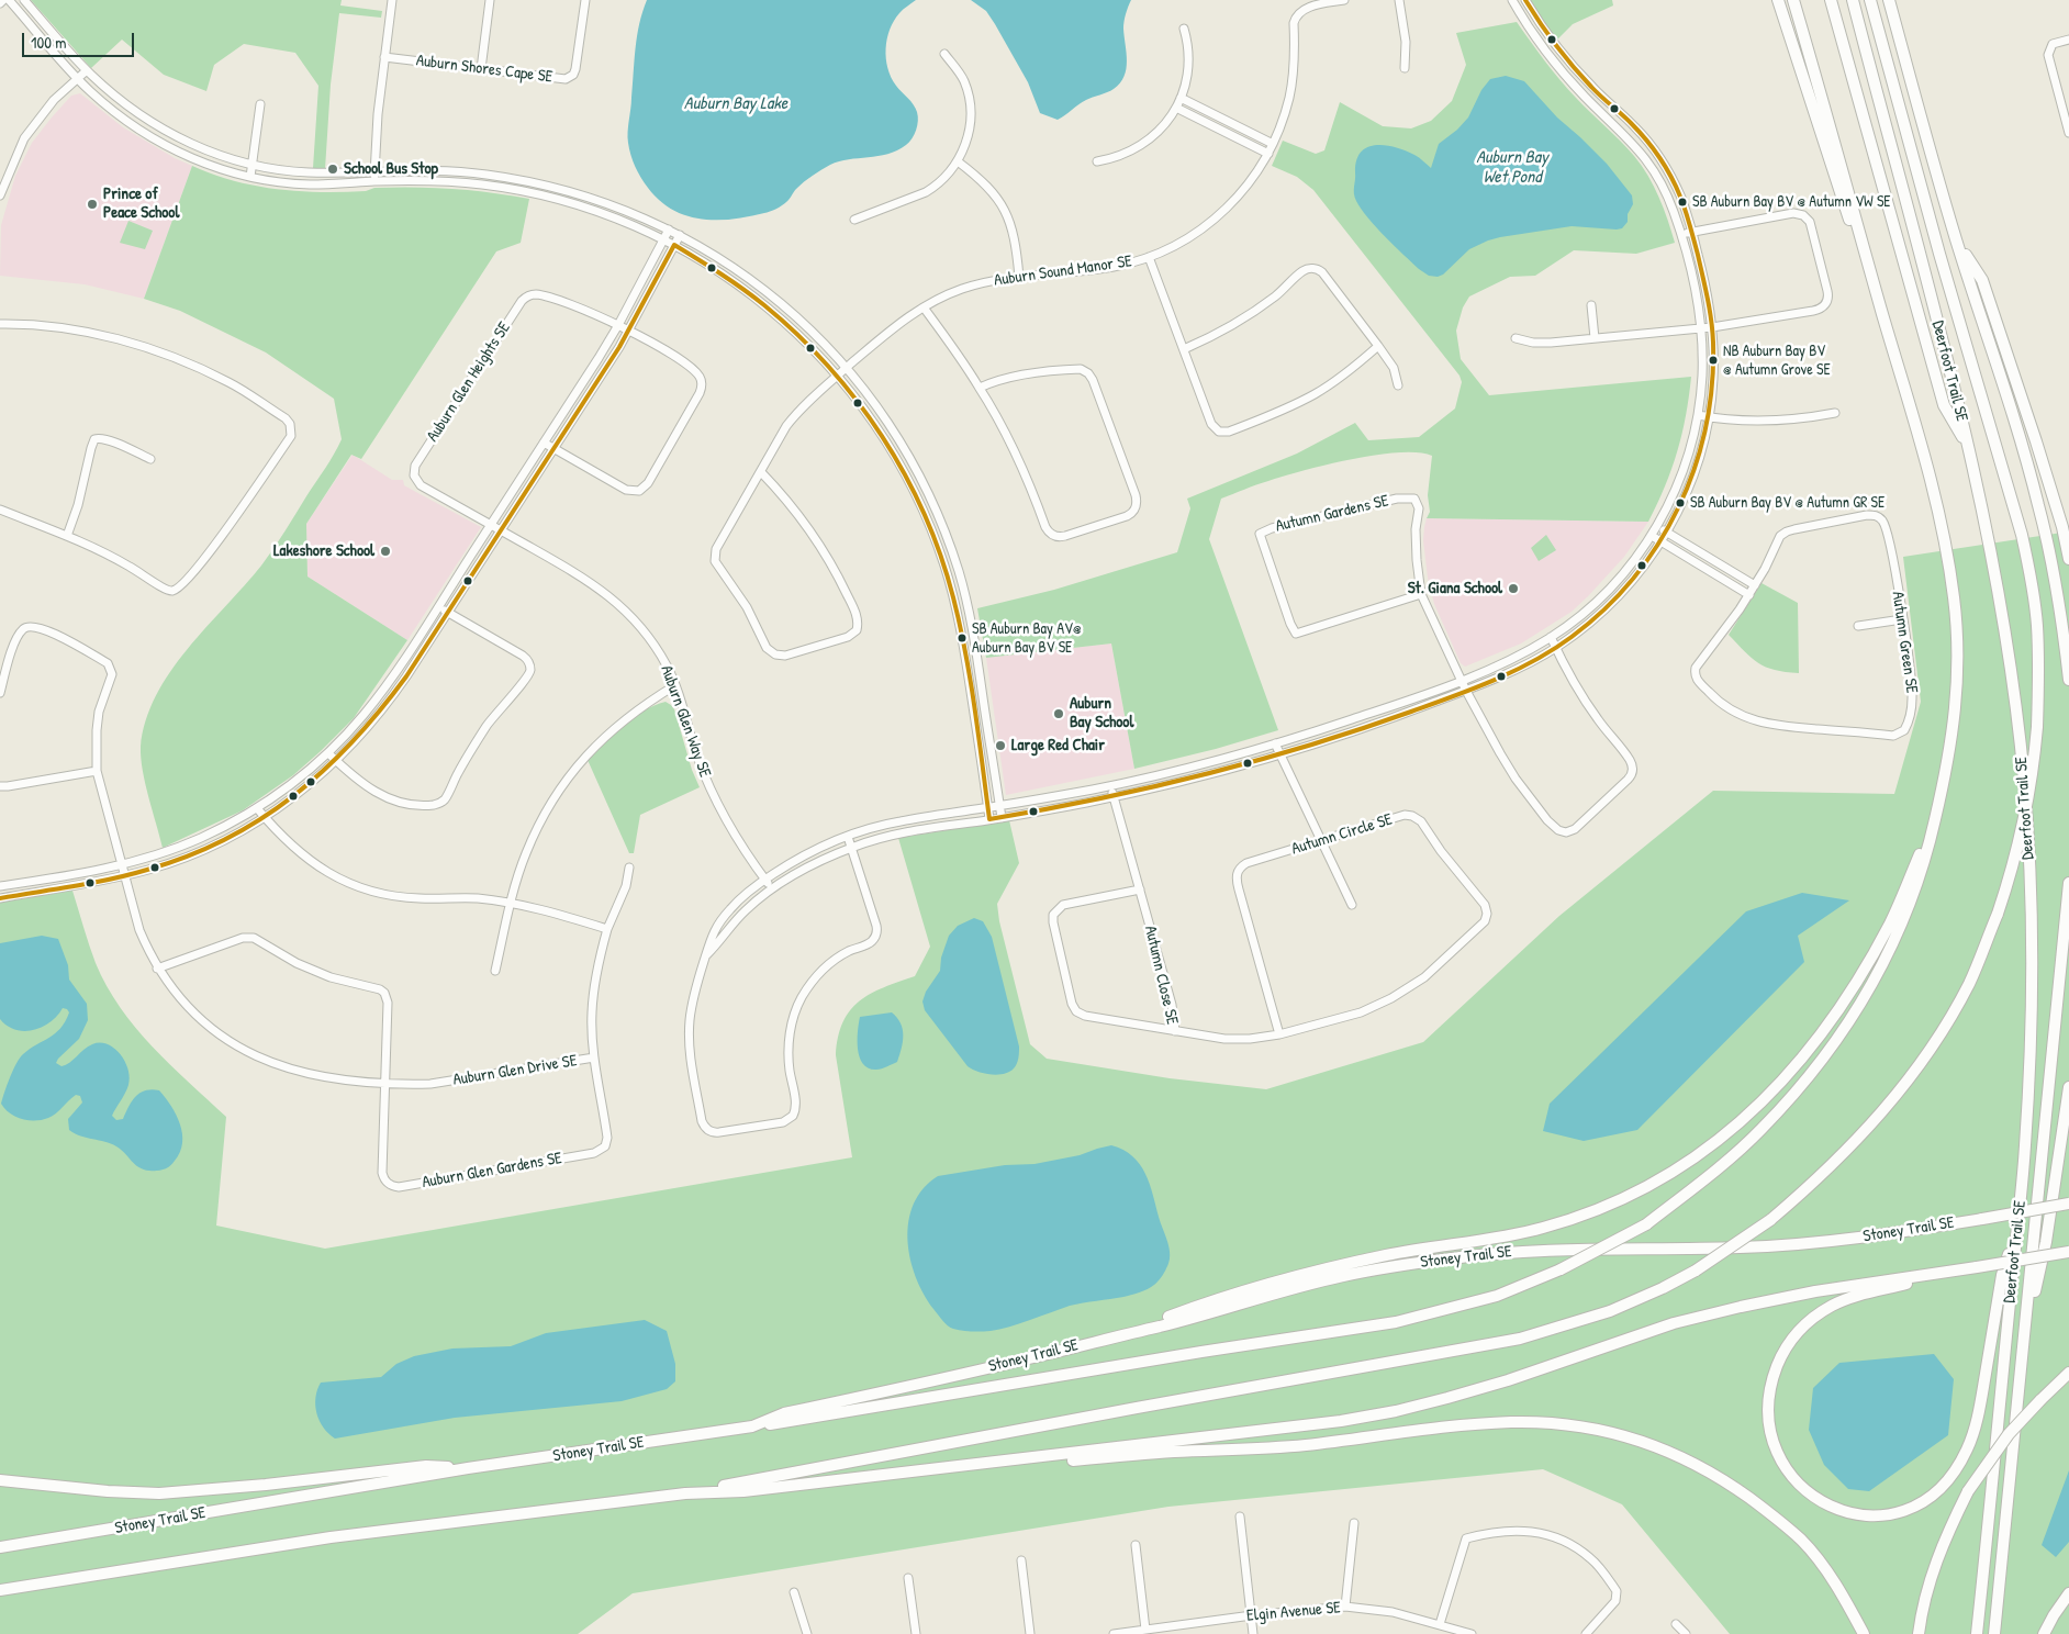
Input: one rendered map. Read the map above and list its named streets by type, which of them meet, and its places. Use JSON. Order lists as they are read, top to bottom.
{
  "streets": {
    "highway": ["Deerfoot Trail SE", "Stoney Trail SE"],
    "street": [
      "Auburn Shores Cape SE",
      "Auburn Sound Manor SE",
      "Auburn Glen Heights SE",
      "Autumn Gardens SE",
      "Autumn Green SE",
      "Auburn Glen Way SE",
      "Autumn Circle SE",
      "Autumn Close SE",
      "Auburn Glen Drive SE",
      "Auburn Glen Gardens SE",
      "Elgin Avenue SE"
    ]
  },
  "crossings": [
    ["Auburn Glen Heights SE", "Auburn Glen Way SE"],
    ["Autumn Circle SE", "Autumn Close SE"],
    ["Auburn Glen Drive SE", "Auburn Glen Gardens SE"]
  ],
  "water": ["Auburn Bay Lake", "Auburn Bay Wet Pond"],
  "places": [
    "School Bus Stop",
    "SB Auburn Bay BV @ Autumn VW SE",
    "Prince of Peace School",
    "NB Auburn Bay BV @ Autumn Grove SE",
    "SB Auburn Bay BV @ Autumn GR SE",
    "Lakeshore School",
    "St. Giana School",
    "SB Auburn Bay AV@ Auburn Bay BV SE",
    "Auburn Bay School",
    "Large Red Chair"
  ],
  "scale_bar": "100 m"
}
